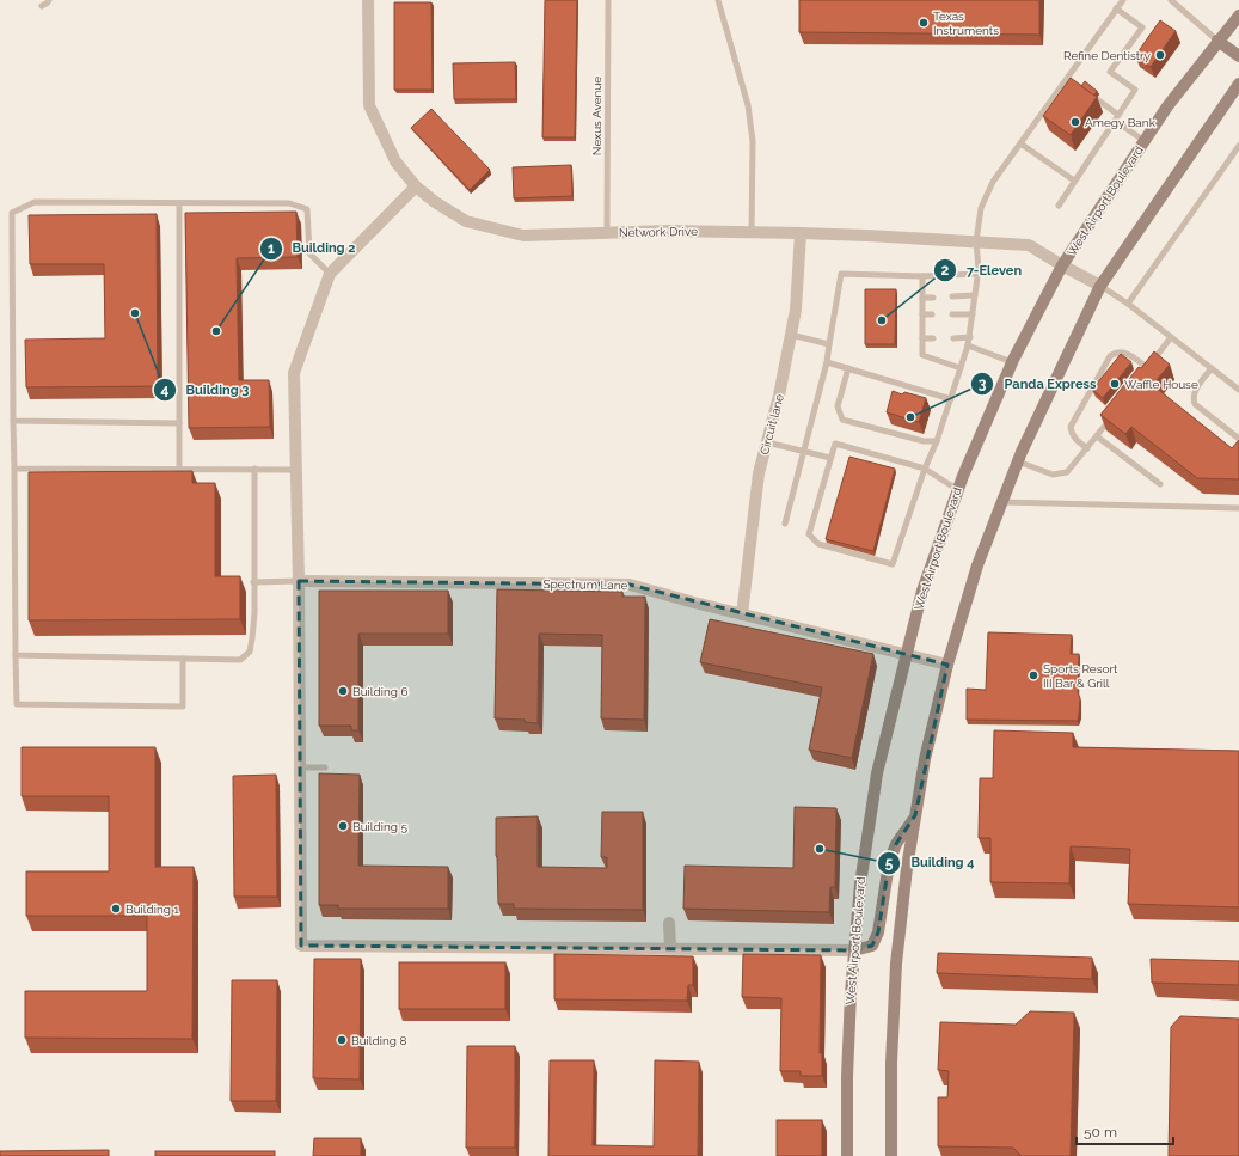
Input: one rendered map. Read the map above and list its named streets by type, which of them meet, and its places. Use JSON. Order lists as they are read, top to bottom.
{
  "streets": {
    "main road": ["West Airport Boulevard"],
    "street": ["Network Drive", "Circuit lane", "Spectrum Lane"],
    "lane": ["Nexus Avenue"]
  },
  "crossings": [
    ["Nexus Avenue", "Network Drive"],
    ["West Airport Boulevard", "Network Drive"],
    ["West Airport Boulevard", "Spectrum Lane"],
    ["Network Drive", "Circuit lane"],
    ["Circuit lane", "Spectrum Lane"]
  ],
  "places": [
    "Texas Instruments",
    "Refine Dentistry",
    "Amegy Bank",
    "Building 3",
    "7-Eleven",
    "Building 2",
    "Waffle House",
    "Panda Express",
    "Sports Resort III Bar & Grill",
    "Building 6",
    "Building 5",
    "Building 4",
    "Building 1",
    "Building 8"
  ],
  "scale_bar": "50 m"
}
